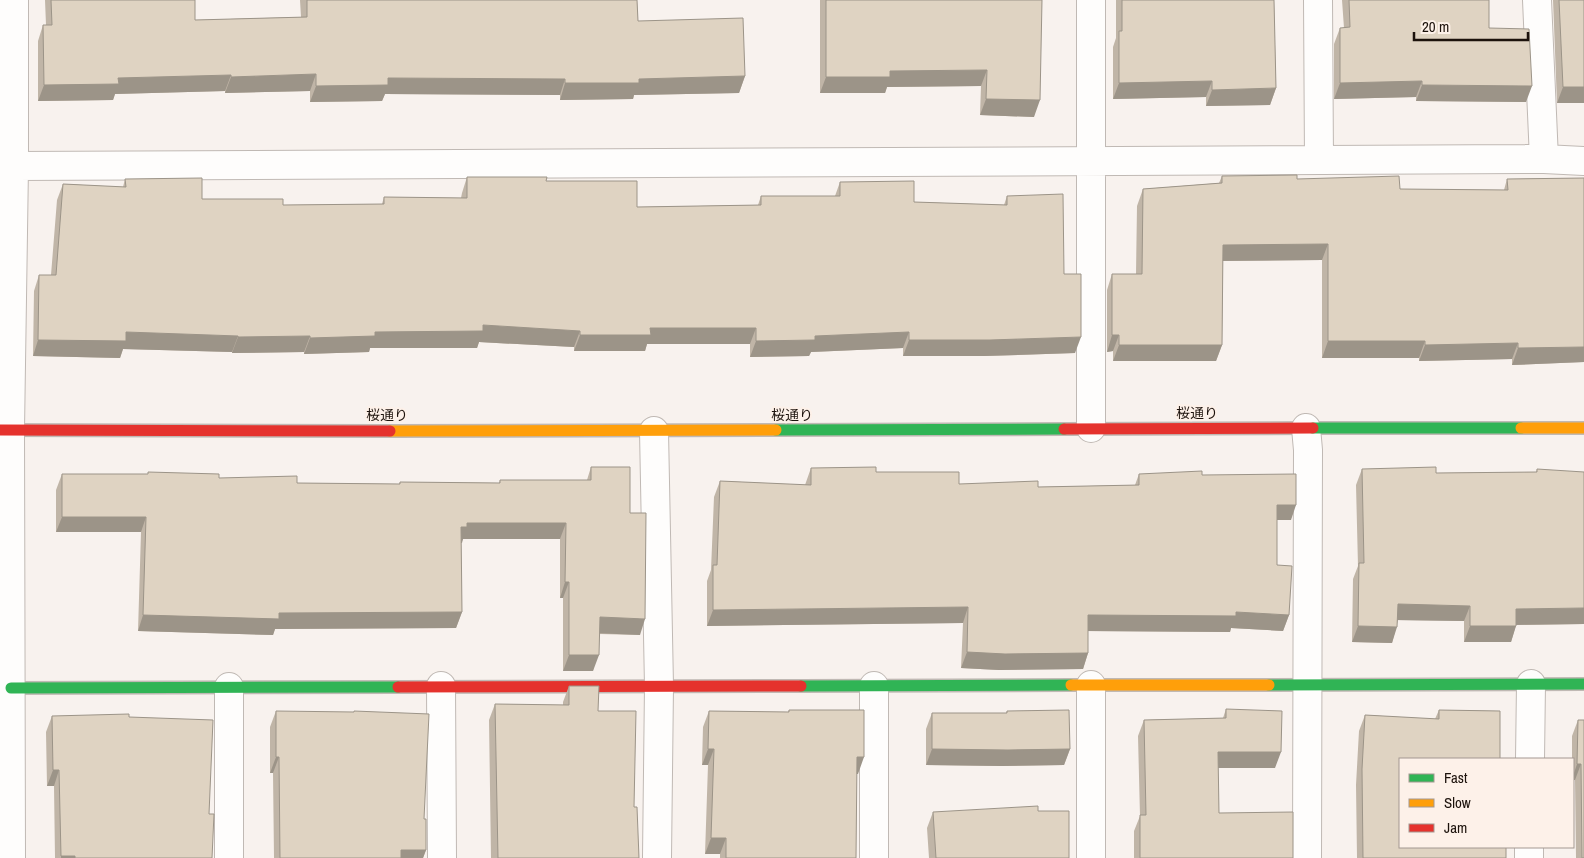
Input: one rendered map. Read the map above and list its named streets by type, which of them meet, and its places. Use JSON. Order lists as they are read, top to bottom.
{
  "streets": {
    "street": ["桜通り"]
  },
  "legend": ["Fast", "Slow", "Jam"],
  "scale_bar": "20 m"
}
